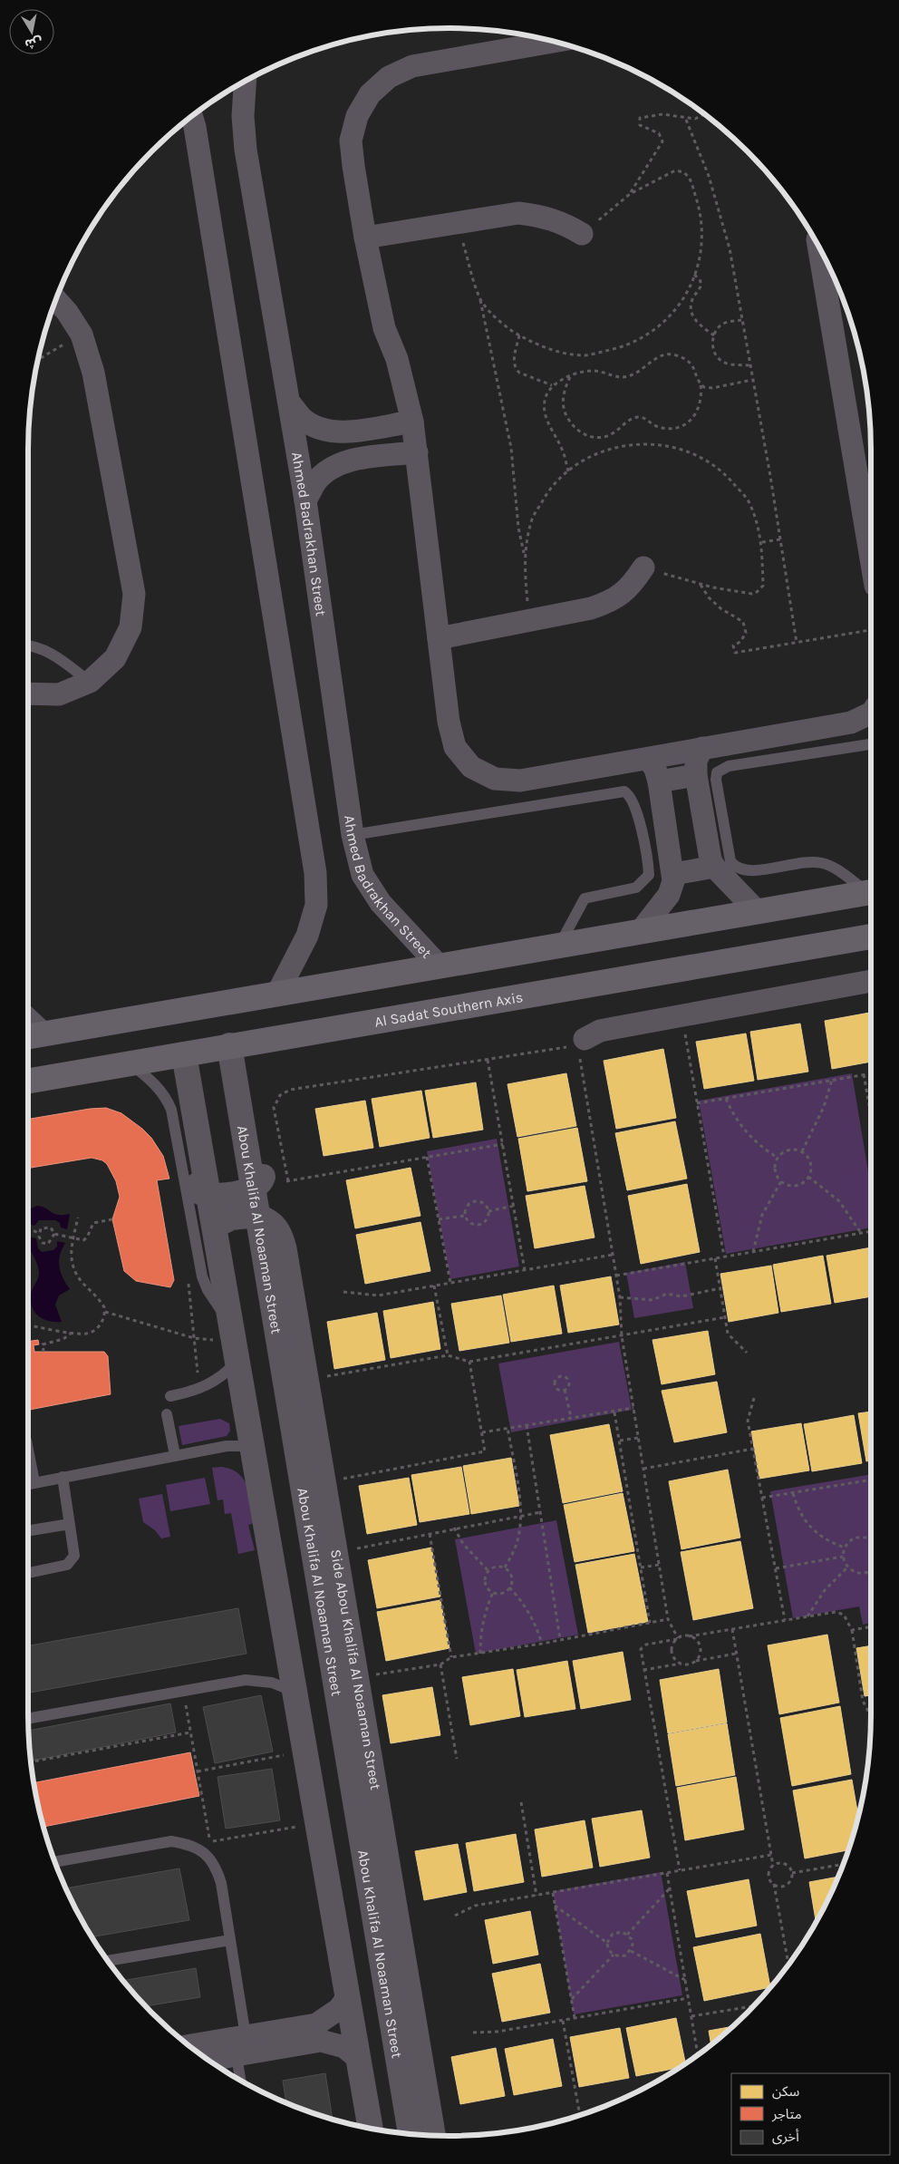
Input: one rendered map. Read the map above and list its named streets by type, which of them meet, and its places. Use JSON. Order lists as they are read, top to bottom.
{
  "streets": {
    "main road": ["Al Sadat Southern Axis"],
    "street": ["Ahmed Badrakhan Street", "Abou Khalifa Al Noaaman Street", "Side Abou Khalifa Al Noaaman Street"]
  },
  "crossings": [
    ["Al Sadat Southern Axis", "Abou Khalifa Al Noaaman Street"],
    ["Abou Khalifa Al Noaaman Street", "Side Abou Khalifa Al Noaaman Street"]
  ],
  "legend": ["سكن", "متاجر", "أخرى"],
  "north": "bottom"
}
